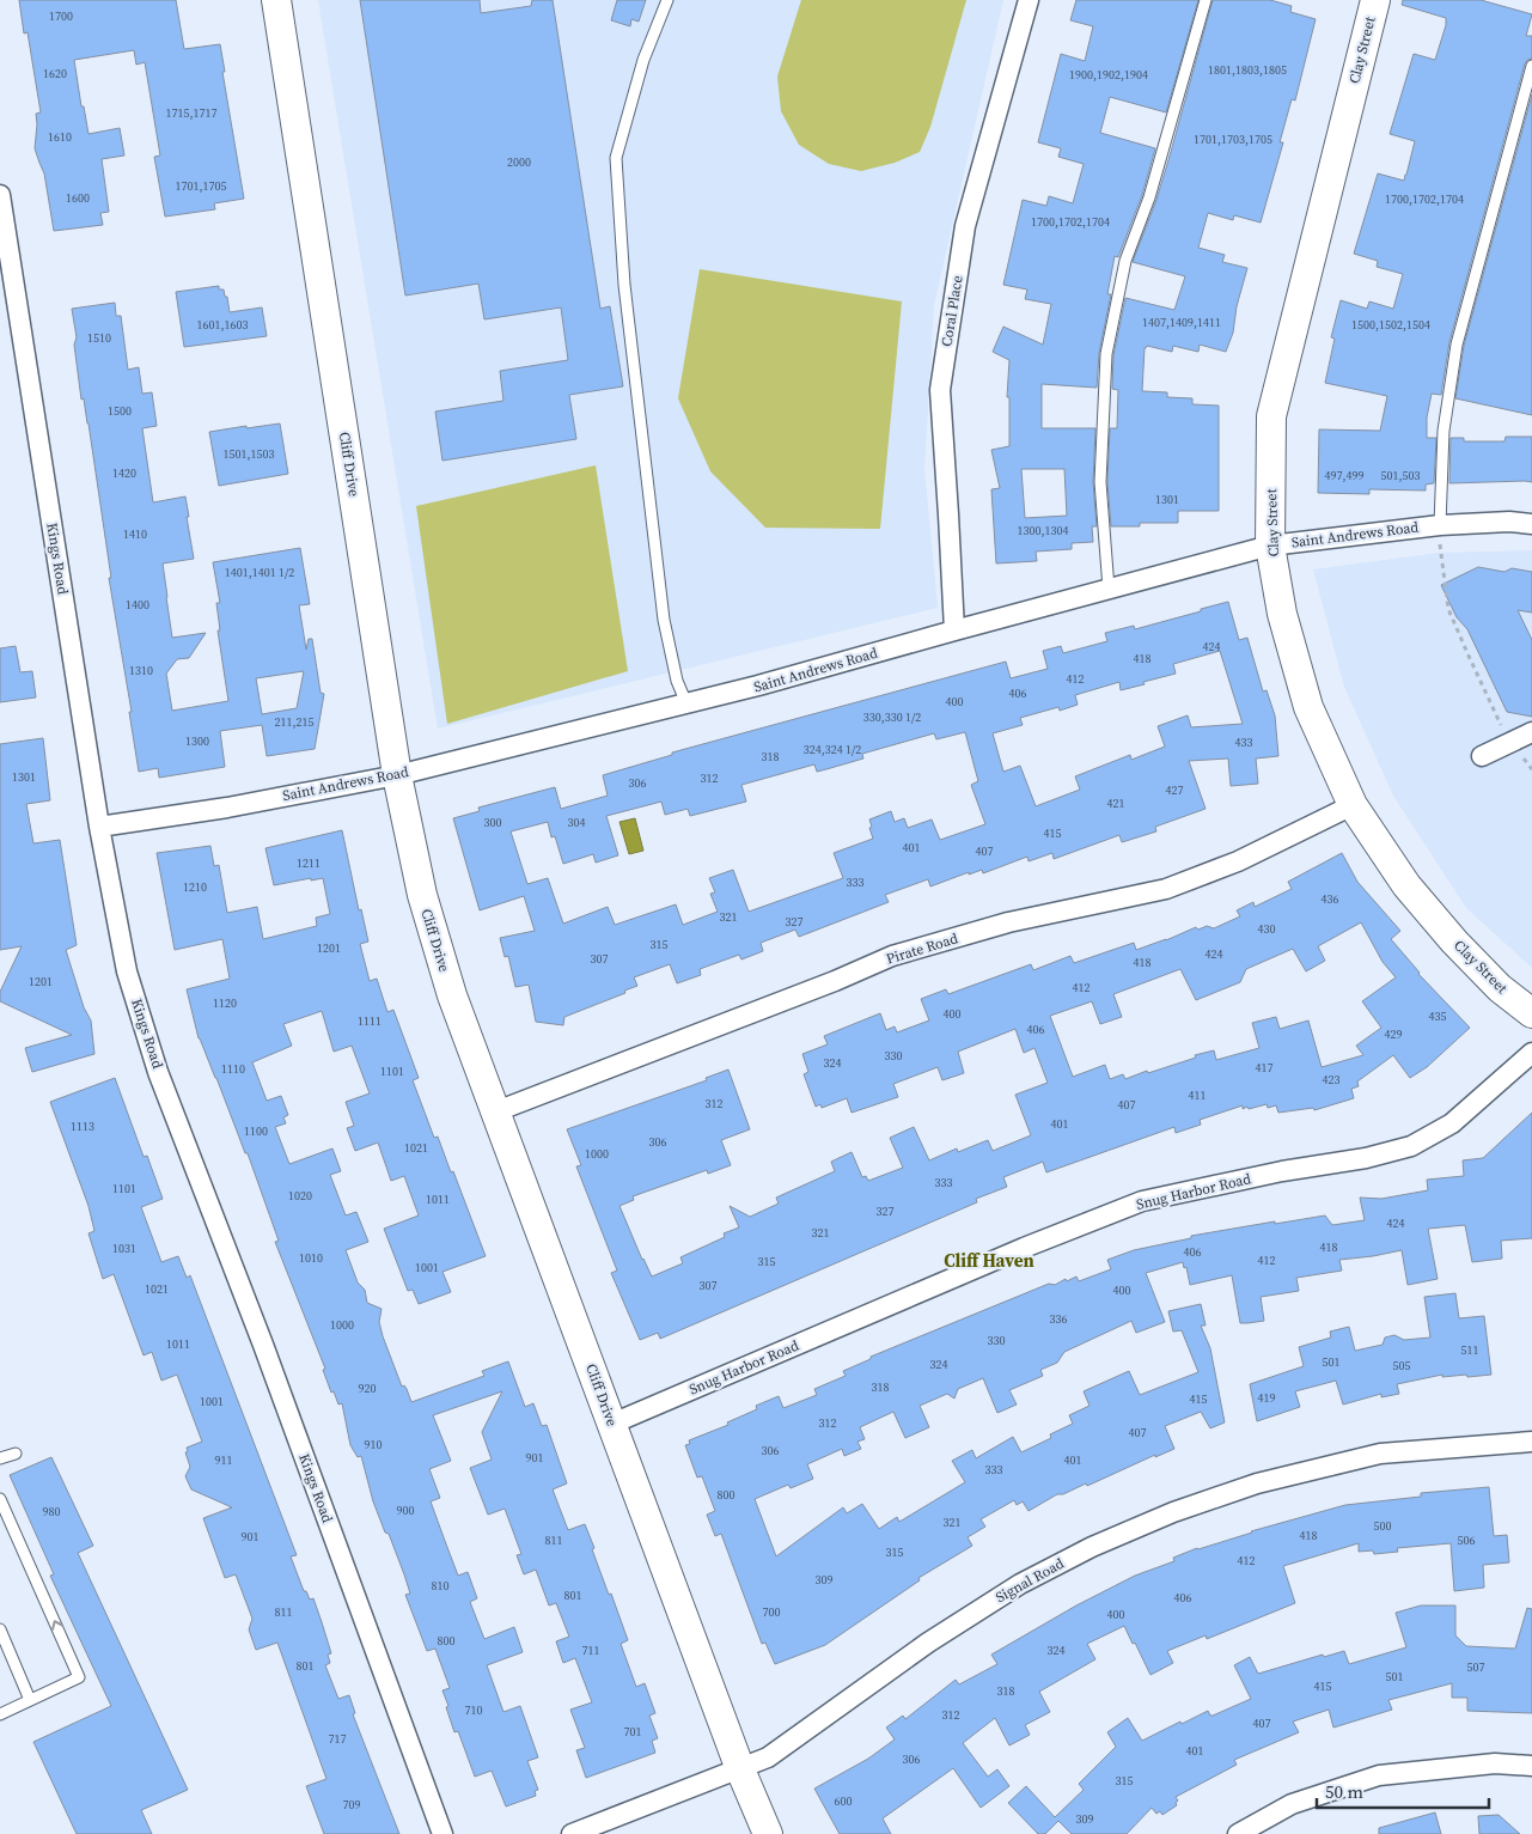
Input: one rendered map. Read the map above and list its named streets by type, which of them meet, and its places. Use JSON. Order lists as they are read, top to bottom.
{
  "streets": {
    "street": [
      "Clay Street",
      "Coral Place",
      "Cliff Drive",
      "Saint Andrews Road",
      "Kings Road",
      "Pirate Road",
      "Snug Harbor Road",
      "Signal Road"
    ]
  },
  "crossings": [
    ["Clay Street", "Saint Andrews Road"],
    ["Clay Street", "Pirate Road"],
    ["Coral Place", "Saint Andrews Road"],
    ["Cliff Drive", "Saint Andrews Road"],
    ["Cliff Drive", "Pirate Road"],
    ["Cliff Drive", "Snug Harbor Road"],
    ["Cliff Drive", "Signal Road"],
    ["Saint Andrews Road", "Kings Road"]
  ],
  "districts": ["Cliff Haven"],
  "house_numbers": [
    "1700",
    "1801,1803,1805",
    "1620",
    "1900,1902,1904",
    "1715,1717",
    "1610",
    "1701,1703,1705",
    "2000",
    "1701,1705",
    "1600",
    "1700,1702,1704",
    "1700,1702,1704",
    "1407,1409,1411",
    "1601,1603",
    "1500,1502,1504",
    "1510",
    "1500",
    "1501,1503",
    "1420",
    "497,499",
    "501,503",
    "1301",
    "1300,1304",
    "1410",
    "1401,1401 1/2",
    "1400",
    "424",
    "418",
    "1310",
    "412",
    "406",
    "400",
    "330,330 1/2",
    "211,215",
    "1300",
    "433",
    "324,324 1/2",
    "318",
    "1301",
    "312",
    "306",
    "427",
    "421",
    "300",
    "304",
    "415",
    "401",
    "407",
    "1211",
    "333",
    "1210",
    "436",
    "321",
    "327",
    "430",
    "315",
    "1201",
    "424",
    "307",
    "418",
    "1201",
    "412",
    "1120",
    "400",
    "435",
    "1111",
    "406",
    "429",
    "330",
    "324",
    "417",
    "1110",
    "1101",
    "423",
    "411",
    "312",
    "407",
    "401",
    "1113",
    "1100",
    "306",
    "1021",
    "1000",
    "333",
    "1101",
    "1020",
    "1011",
    "327",
    "424",
    "321",
    "418",
    "1031",
    "406",
    "1010",
    "412",
    "315",
    "1001",
    "307",
    "1021",
    "400",
    "336",
    "1000",
    "330",
    "1011",
    "511",
    "501",
    "324",
    "505",
    "318",
    "920",
    "419",
    "415",
    "1001",
    "312",
    "407",
    "910",
    "306",
    "901",
    "911",
    "401",
    "333",
    "800",
    "900",
    "980",
    "321",
    "500",
    "418",
    "901",
    "811",
    "506",
    "315",
    "412",
    "309",
    "810",
    "801",
    "406",
    "811",
    "700",
    "400",
    "800",
    "711",
    "324",
    "801",
    "507",
    "501",
    "415",
    "318",
    "710",
    "312",
    "407",
    "701",
    "717",
    "401",
    "306",
    "315",
    "600",
    "709",
    "309"
  ],
  "scale_bar": "50 m"
}
